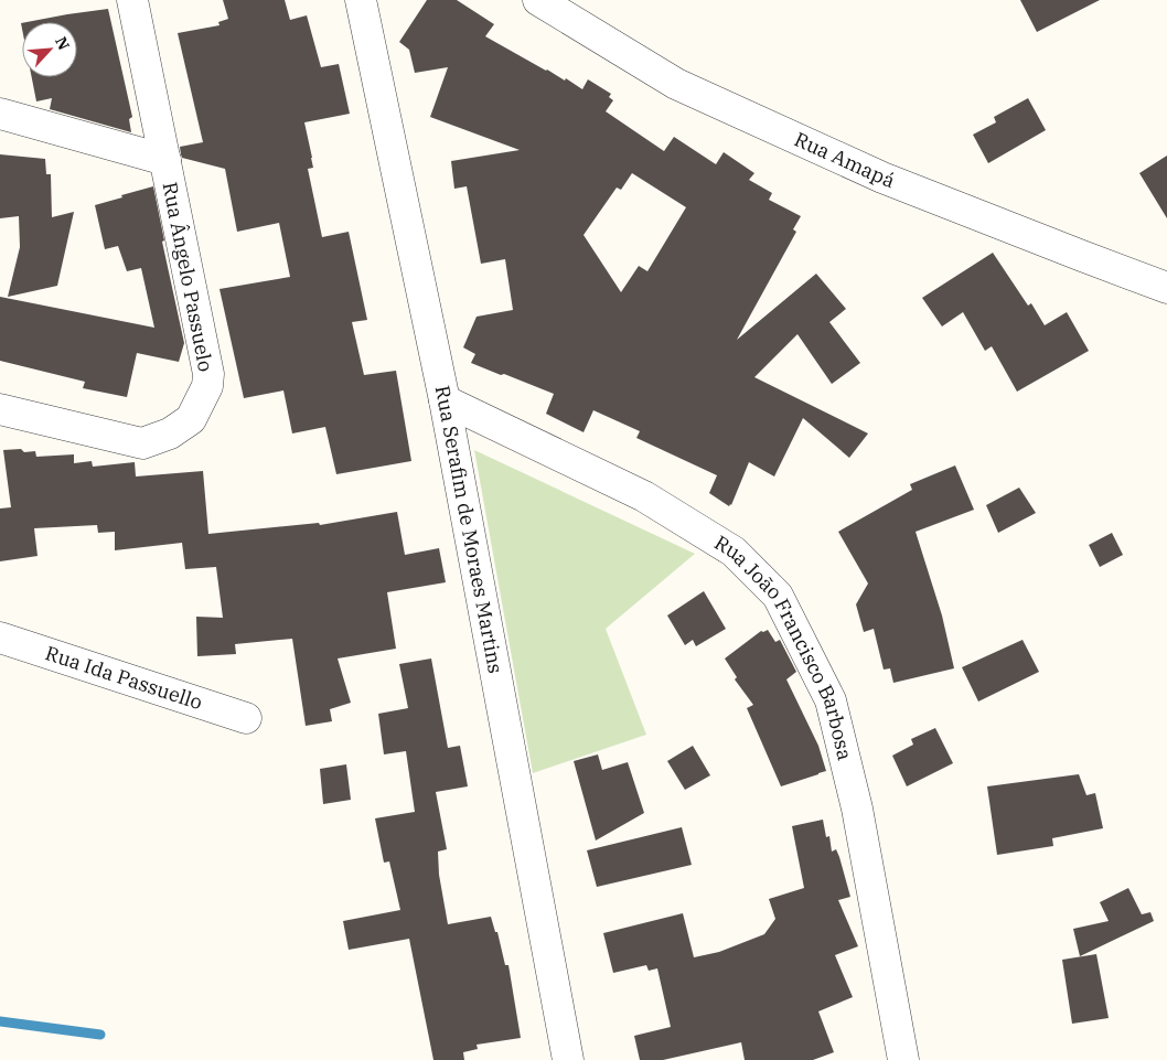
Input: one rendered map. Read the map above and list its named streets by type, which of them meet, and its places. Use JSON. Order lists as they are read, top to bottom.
{
  "streets": {
    "street": [
      "Rua Amapá",
      "Rua Ângelo Passuelo",
      "Rua Serafim de Moraes Martins",
      "Rua João Francisco Barbosa",
      "Rua Ida Passuello"
    ]
  },
  "crossings": [
    ["Rua Serafim de Moraes Martins", "Rua João Francisco Barbosa"]
  ],
  "north": "top right"
}
